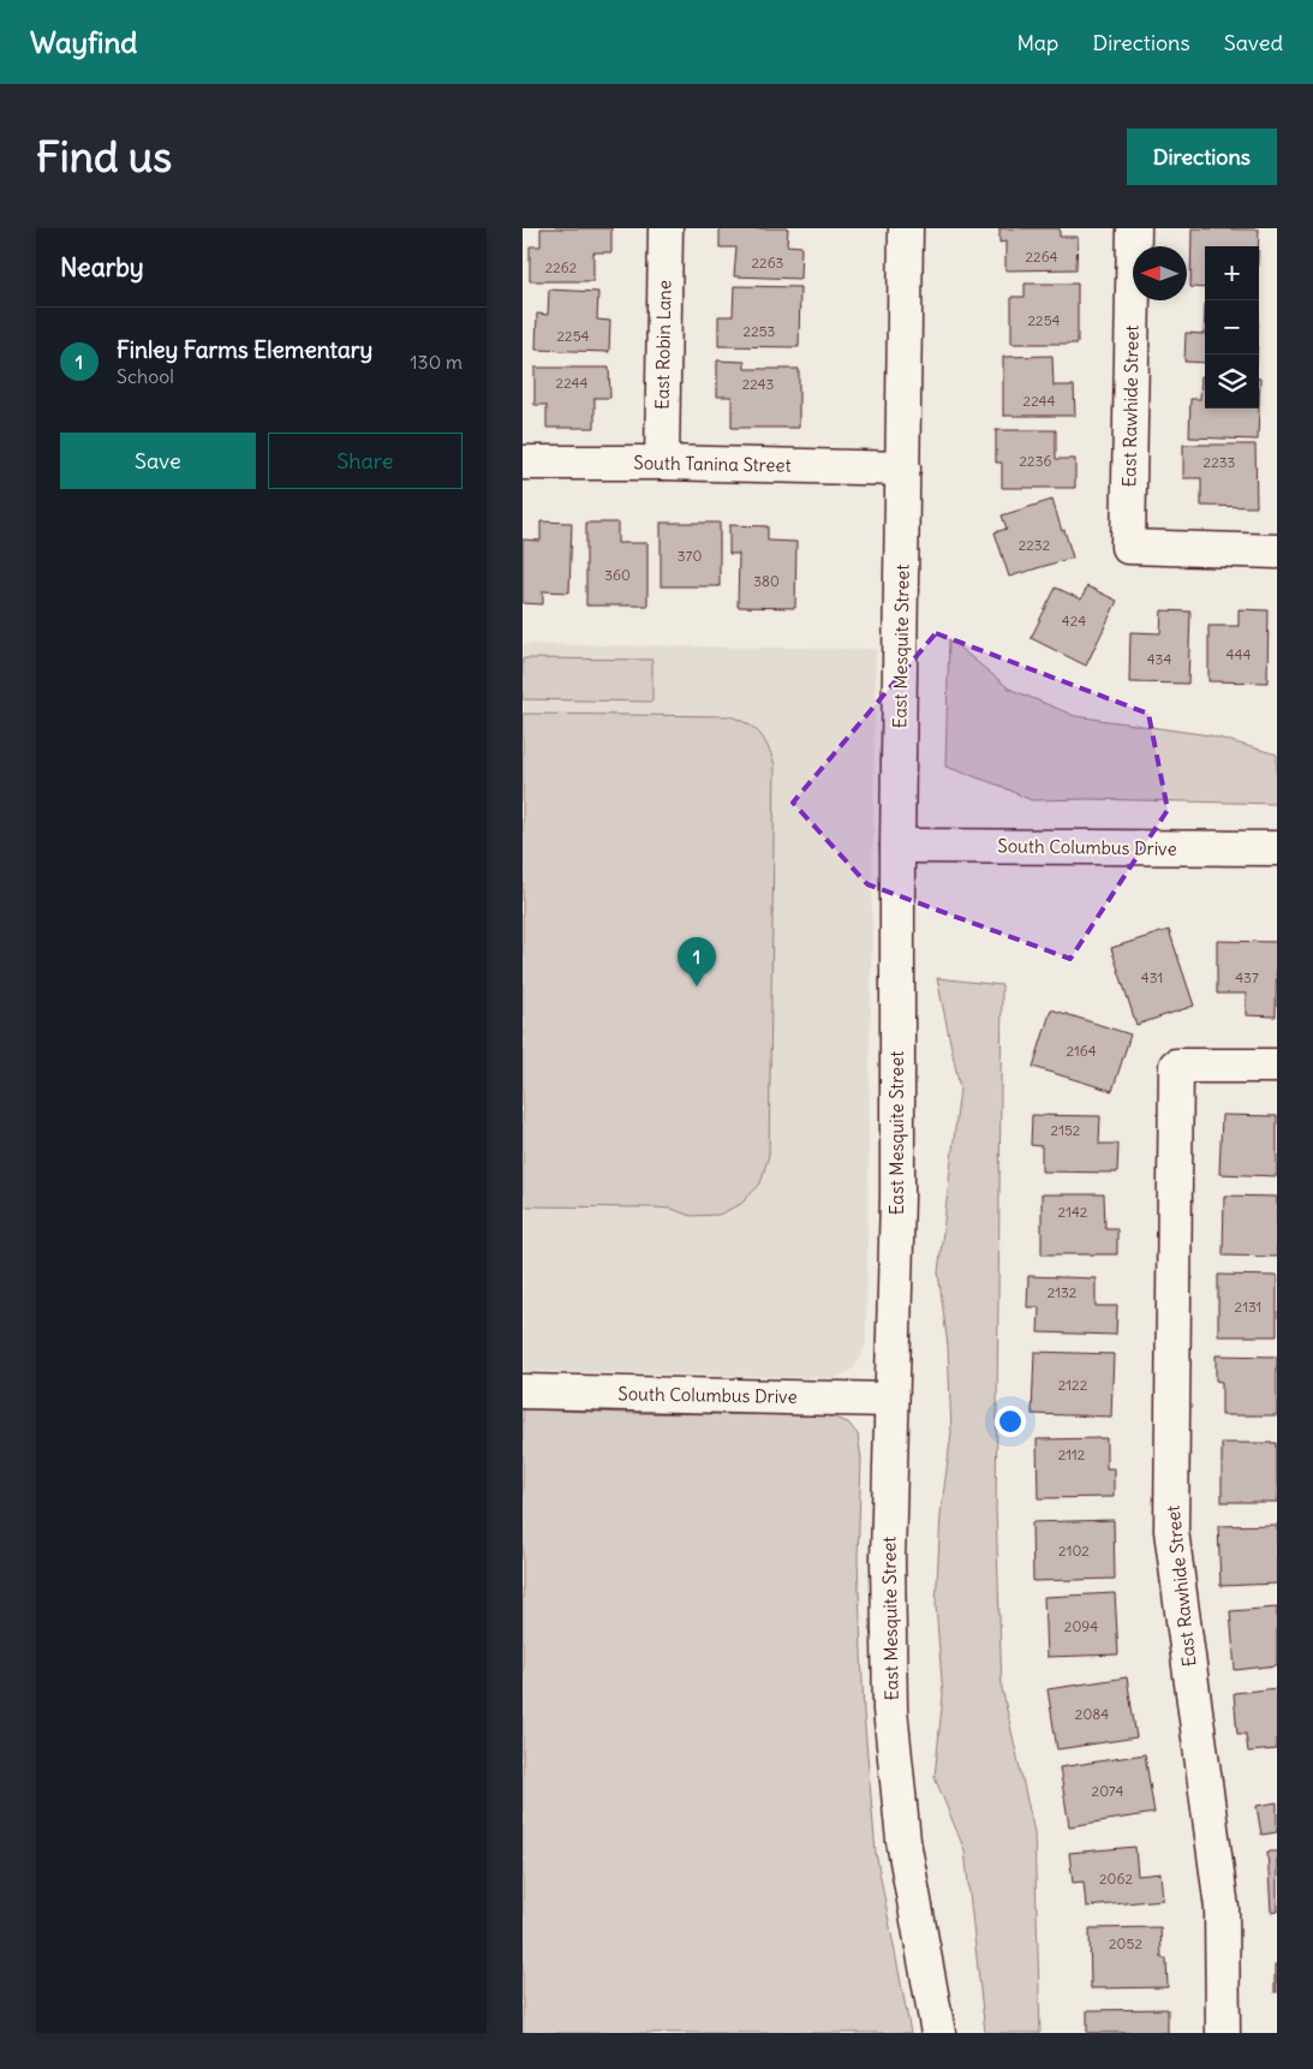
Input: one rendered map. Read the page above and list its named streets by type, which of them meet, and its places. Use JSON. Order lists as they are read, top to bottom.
{
  "streets": {
    "street": [
      "East Robin Lane",
      "East Rawhide Street",
      "South Tanina Street",
      "East Mesquite Street",
      "South Columbus Drive"
    ]
  },
  "crossings": [
    ["East Robin Lane", "South Tanina Street"],
    ["South Tanina Street", "East Mesquite Street"],
    ["East Mesquite Street", "South Columbus Drive"]
  ],
  "house_numbers": [
    "2264",
    "2263",
    "2262",
    "2254",
    "2253",
    "2254",
    "2244",
    "2243",
    "2244",
    "2236",
    "2233",
    "2232",
    "370",
    "360",
    "380",
    "424",
    "444",
    "434",
    "431",
    "437",
    "2164",
    "2152",
    "2142",
    "2132",
    "2131",
    "2122",
    "2112",
    "2102",
    "2094",
    "2084",
    "2074",
    "2062",
    "2052"
  ],
  "north": "left",
  "page": {
    "header": "Wayfind",
    "nav": ["Map", "Directions", "Saved"],
    "buttons": [
      "Directions",
      ["Save", "Share"]
    ],
    "title": "Find us",
    "heading": "Nearby",
    "map_buttons": ["+", "−"],
    "list": [
      {
        "mark": "1",
        "name": "Finley Farms Elementary",
        "note": "School",
        "value": "130 m"
      }
    ],
    "pins": "1"
  }
}
